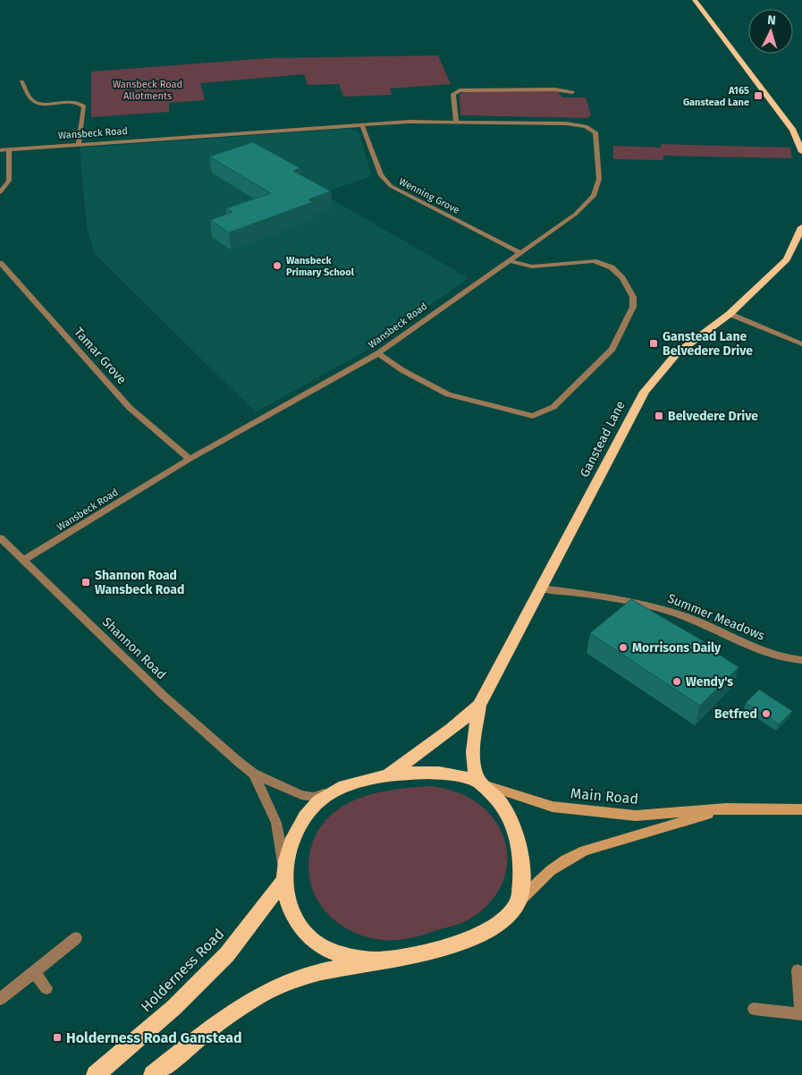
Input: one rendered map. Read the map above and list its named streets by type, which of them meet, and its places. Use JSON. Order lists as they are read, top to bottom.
{
  "streets": {
    "highway": ["Ganstead Lane", "Holderness Road"],
    "main road": ["Main Road"],
    "street": [
      "Wansbeck Road",
      "Wenning Grove",
      "Tamar Grove",
      "Summer Meadows",
      "Shannon Road"
    ]
  },
  "crossings": [
    ["Wansbeck Road", "Wenning Grove"],
    ["Wansbeck Road", "Tamar Grove"],
    ["Wansbeck Road", "Shannon Road"],
    ["Ganstead Lane", "Summer Meadows"],
    ["Ganstead Lane", "Main Road"],
    ["Shannon Road", "Holderness Road"]
  ],
  "parks": ["Wansbeck Road Allotments"],
  "places": {
    "transit": [
      "A165 Ganstead Lane",
      "Ganstead Lane Belvedere Drive",
      "Belvedere Drive",
      "Shannon Road Wansbeck Road",
      "Holderness Road Ganstead"
    ],
    "other": [
      "Wansbeck Primary School",
      "Morrisons Daily",
      "Wendy's",
      "Betfred"
    ]
  },
  "north": "top"
}
